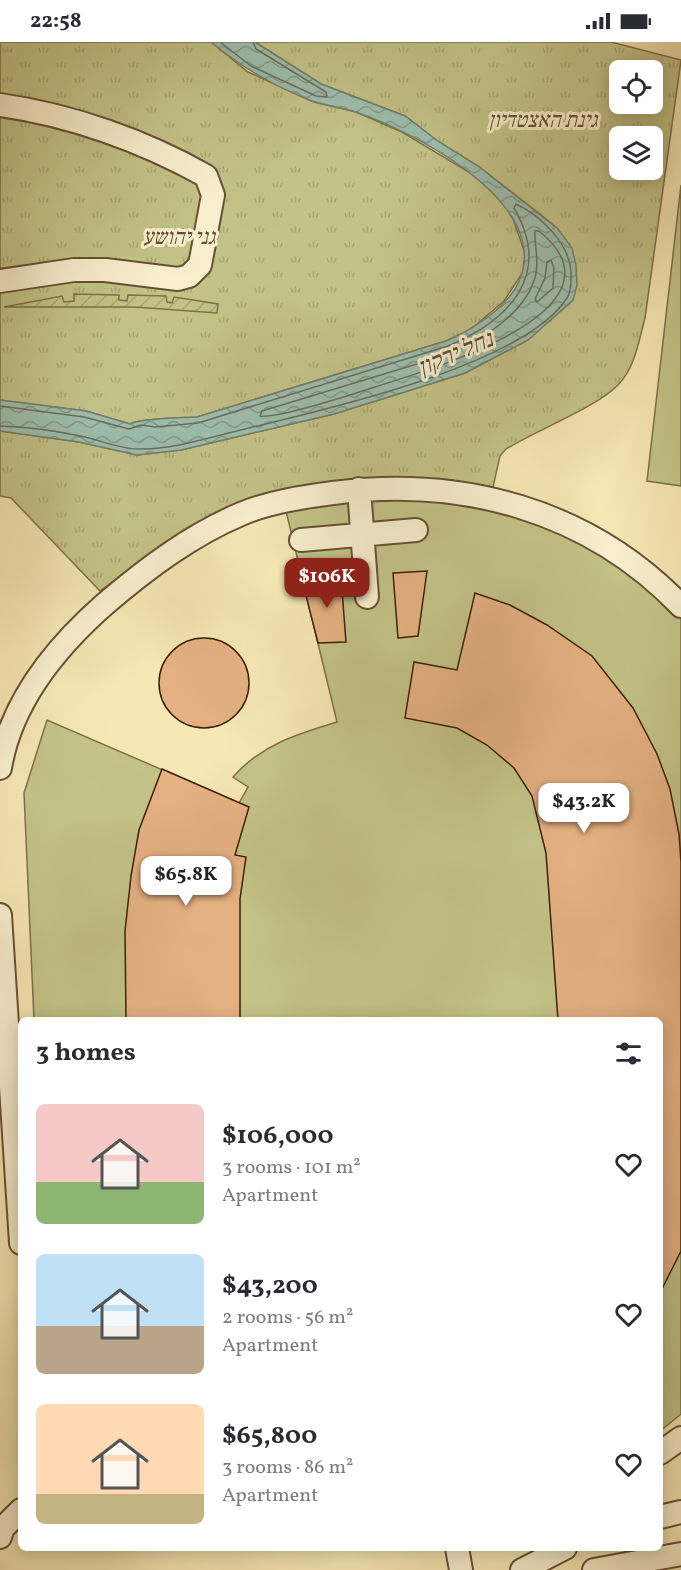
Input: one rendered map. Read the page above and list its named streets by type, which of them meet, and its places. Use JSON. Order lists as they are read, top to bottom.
{
  "water": ["נחל ירקון"],
  "parks": ["גינת האצטדיון", "גני יהושע"],
  "page": {
    "status": "22:58",
    "price": ["$106K", "$43.2K", "$65.8K"],
    "heading": "3 homes",
    "list": [
      {
        "name": "$106,000",
        "note": "3 rooms · 101 m² · Apartment"
      },
      {
        "name": "$43,200",
        "note": "2 rooms · 56 m² · Apartment"
      },
      {
        "name": "$65,800",
        "note": "3 rooms · 86 m² · Apartment"
      }
    ]
  }
}
